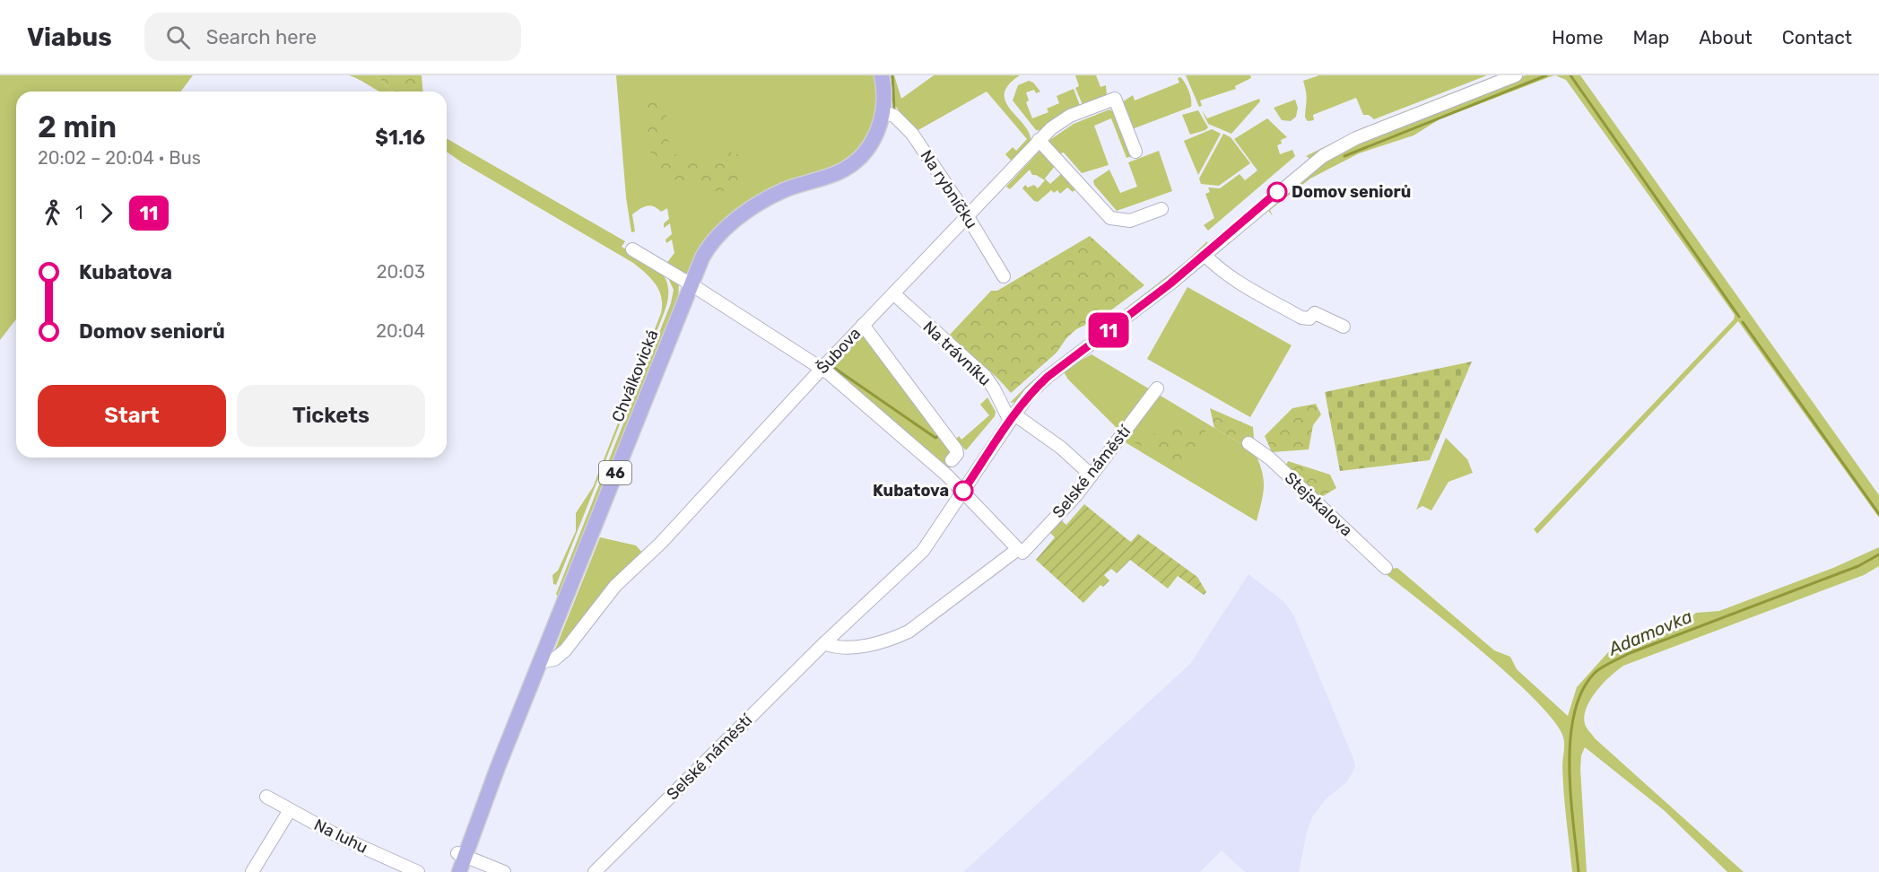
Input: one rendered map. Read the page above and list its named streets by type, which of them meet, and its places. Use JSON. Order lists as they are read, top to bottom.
{
  "streets": {
    "main road": ["Chválkovická", "46"],
    "street": [
      "Na rybníčku",
      "Šubova",
      "Na trávníku",
      "Selské náměstí",
      "Stejskalova",
      "Na luhu"
    ]
  },
  "crossings": [
    ["Na rybníčku", "Šubova"],
    ["Na rybníčku", "Chválkovická"],
    ["Šubova", "Na trávníku"],
    ["Šubova", "Chválkovická"],
    ["Na trávníku", "Selské náměstí"]
  ],
  "water": ["Adamovka"],
  "places": ["Domov seniorů", "Kubatova"],
  "lines": ["bus line 11"],
  "page": {
    "header": "Viabus",
    "search": "Search here",
    "nav": [
      "Home",
      "Map",
      "About",
      "Contact"
    ],
    "on_map": "11",
    "heading": ["2 min", "20:02 – 20:04 · Bus", "$1.16"],
    "legs": ["1", "11"],
    "list": [
      {
        "name": "Kubatova",
        "value": "20:03"
      },
      {
        "name": "Domov seniorů",
        "value": "20:04"
      }
    ],
    "buttons": ["Start", "Tickets"]
  }
}
